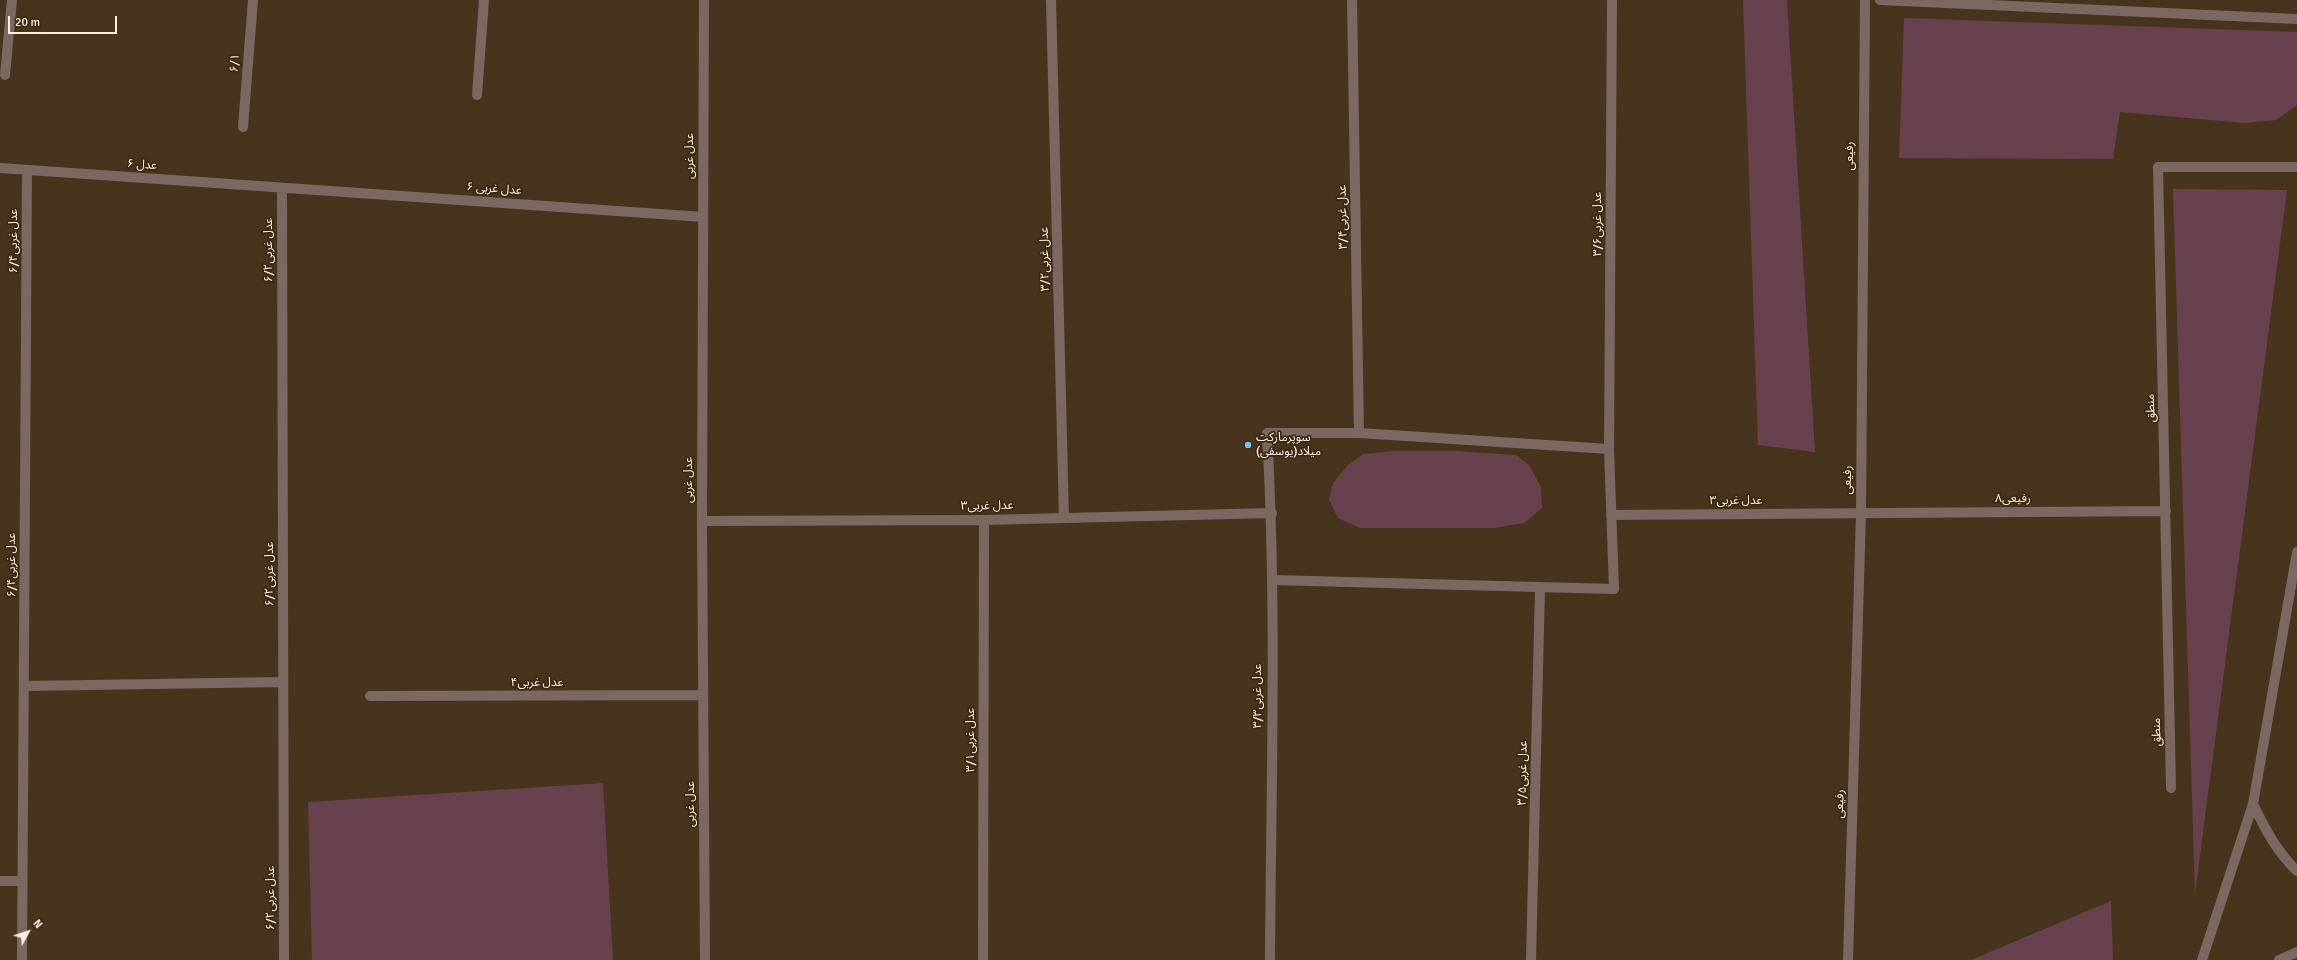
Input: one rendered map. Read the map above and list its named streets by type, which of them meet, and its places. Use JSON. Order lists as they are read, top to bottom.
{
  "streets": {
    "street": [
      "۶/۱",
      "عدل غربی",
      "رفیعی",
      "عدل ۶",
      "عدل غربی ۶",
      "عدل غربی۳/۴",
      "عدل غربی۳/۶",
      "۶/۴عدل غربی",
      "۶/۲عدل غربی",
      "عدل غربی۳/۲",
      "منطق",
      "۸رفیعی",
      "عدل غربی۳",
      "عدل غربی۴",
      "عدل غربی۳/۳",
      "عدل غربی۳/۱",
      "عدل غربی۳/۵"
    ]
  },
  "crossings": [
    ["عدل غربی", "عدل غربی ۶"],
    ["عدل غربی", "عدل غربی۳"],
    ["عدل غربی", "عدل غربی۴"],
    ["رفیعی", "۸رفیعی"],
    ["رفیعی", "عدل غربی۳"],
    ["عدل ۶", "عدل غربی ۶"],
    ["عدل ۶", "۶/۴عدل غربی"],
    ["عدل ۶", "۶/۲عدل غربی"],
    ["عدل غربی ۶", "۶/۲عدل غربی"],
    ["عدل غربی۳/۴", "عدل غربی۳/۳"],
    ["عدل غربی۳/۶", "عدل غربی۳"],
    ["عدل غربی۳/۶", "عدل غربی۳/۵"],
    ["عدل غربی۳/۲", "عدل غربی۳"],
    ["منطق", "۸رفیعی"],
    ["۸رفیعی", "عدل غربی۳"],
    ["عدل غربی۳", "عدل غربی۳/۳"],
    ["عدل غربی۳", "عدل غربی۳/۱"]
  ],
  "places": ["سوپرمارکت میلاد(یوسفی)"],
  "scale_bar": "20 m",
  "north": "top right"
}
